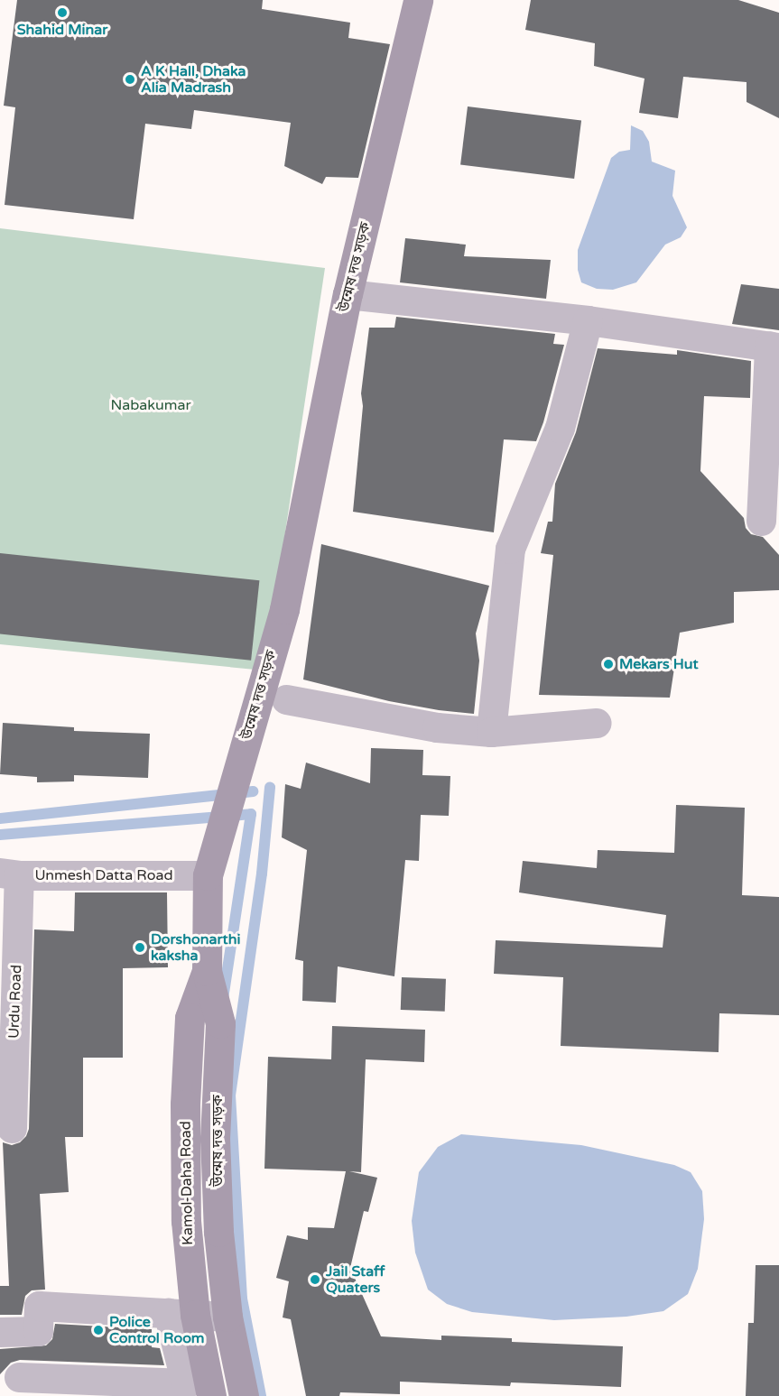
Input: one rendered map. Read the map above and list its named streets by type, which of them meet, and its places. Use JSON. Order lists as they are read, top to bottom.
{
  "streets": {
    "main road": ["উন্মেষ দত্ত সড়ক", "Kamol-Daha Road"],
    "street": ["Unmesh Datta Road", "Urdu Road"]
  },
  "crossings": [
    ["উন্মেষ দত্ত সড়ক", "Unmesh Datta Road"],
    ["উন্মেষ দত্ত সড়ক", "Kamol-Daha Road"],
    ["Unmesh Datta Road", "Urdu Road"]
  ],
  "parks": ["Nabakumar"],
  "places": [
    "Shahid Minar",
    "A K Hall, Dhaka Alia Madrash",
    "Mekars Hut",
    "Dorshonarthi kaksha",
    "Jail Staff Quaters",
    "Police Control Room"
  ]
}
